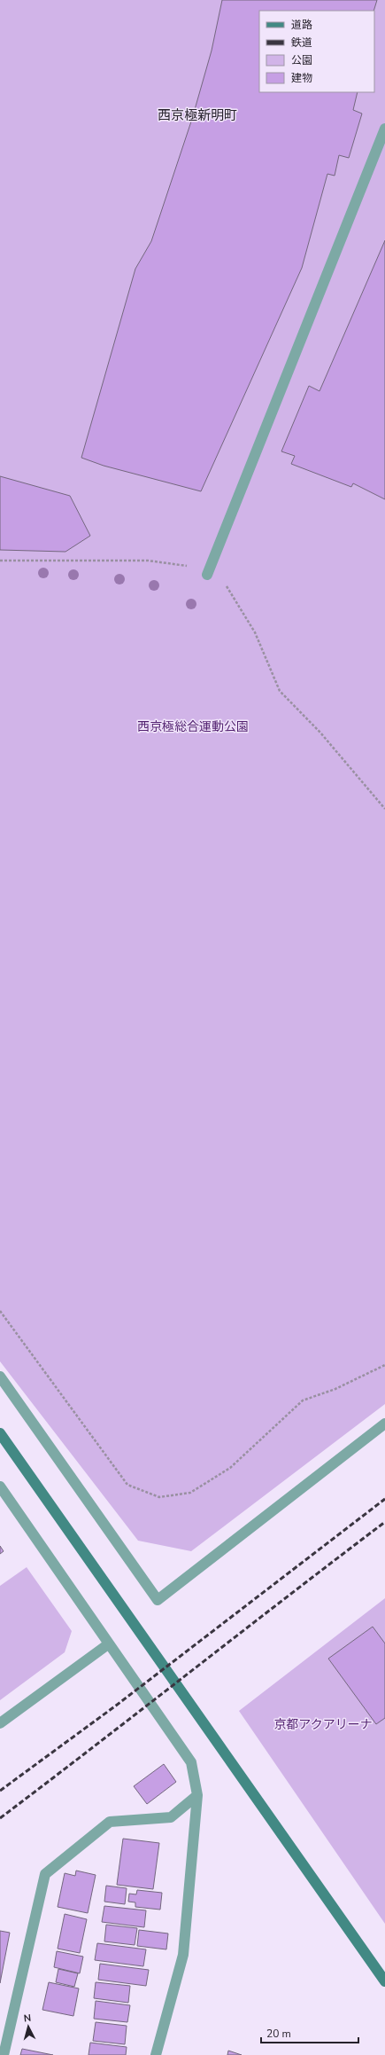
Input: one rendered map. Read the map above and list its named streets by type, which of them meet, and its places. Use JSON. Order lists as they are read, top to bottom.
{
  "districts": ["西京極新明町"],
  "parks": ["西京極総合運動公園", "京都アクアリーナ"],
  "legend": [
    "道路",
    "鉄道",
    "公園",
    "建物"
  ],
  "scale_bar": "20 m",
  "north": "top"
}
